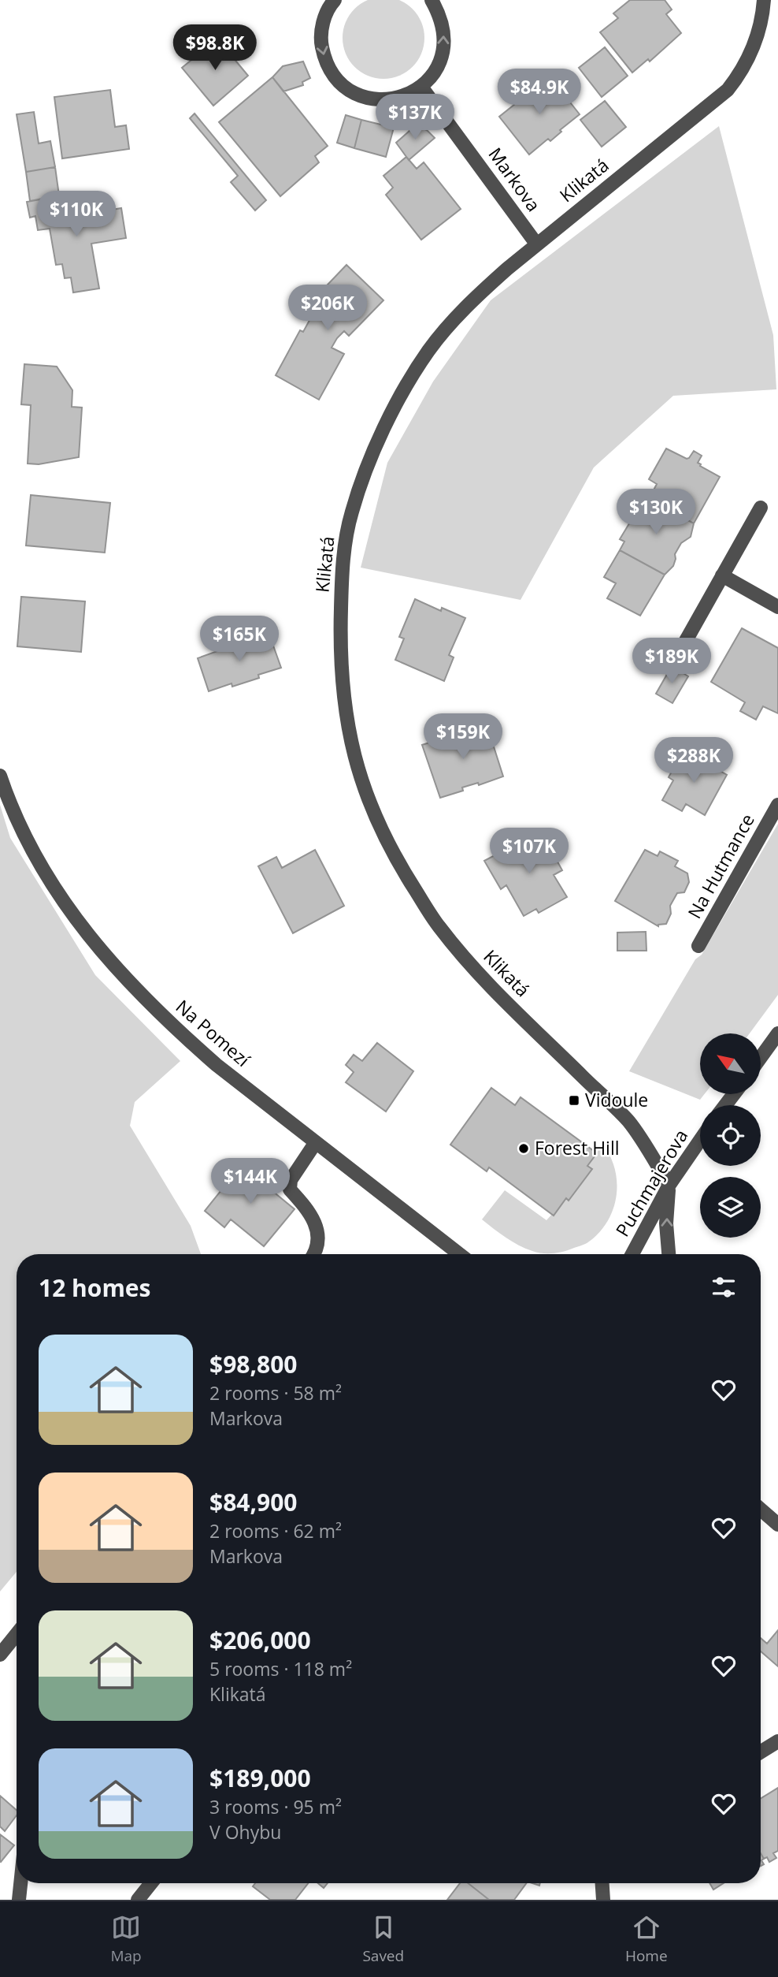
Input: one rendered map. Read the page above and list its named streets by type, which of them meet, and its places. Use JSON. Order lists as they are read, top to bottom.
{
  "streets": {
    "street": [
      "Markova",
      "Klikatá",
      "Na Hutmance",
      "Na Pomezí",
      "Puchmajerova"
    ]
  },
  "crossings": [
    ["Markova", "Klikatá"],
    ["Klikatá", "Puchmajerova"]
  ],
  "places": {
    "transit": ["Vidoule"],
    "other": ["Forest Hill"]
  },
  "north": "top left",
  "page": {
    "price": [
      "$98.8K",
      "$84.9K",
      "$137K",
      "$110K",
      "$206K",
      "$130K",
      "$165K",
      "$189K",
      "$159K",
      "$288K",
      "$107K",
      "$144K"
    ],
    "heading": "12 homes",
    "list": [
      {
        "name": "$98,800",
        "note": "2 rooms · 58 m² · Markova"
      },
      {
        "name": "$84,900",
        "note": "2 rooms · 62 m² · Markova"
      },
      {
        "name": "$206,000",
        "note": "5 rooms · 118 m² · Klikatá"
      },
      {
        "name": "$189,000",
        "note": "3 rooms · 95 m² · V Ohybu"
      }
    ],
    "tabs": ["Map", "Saved", "Home"]
  }
}
